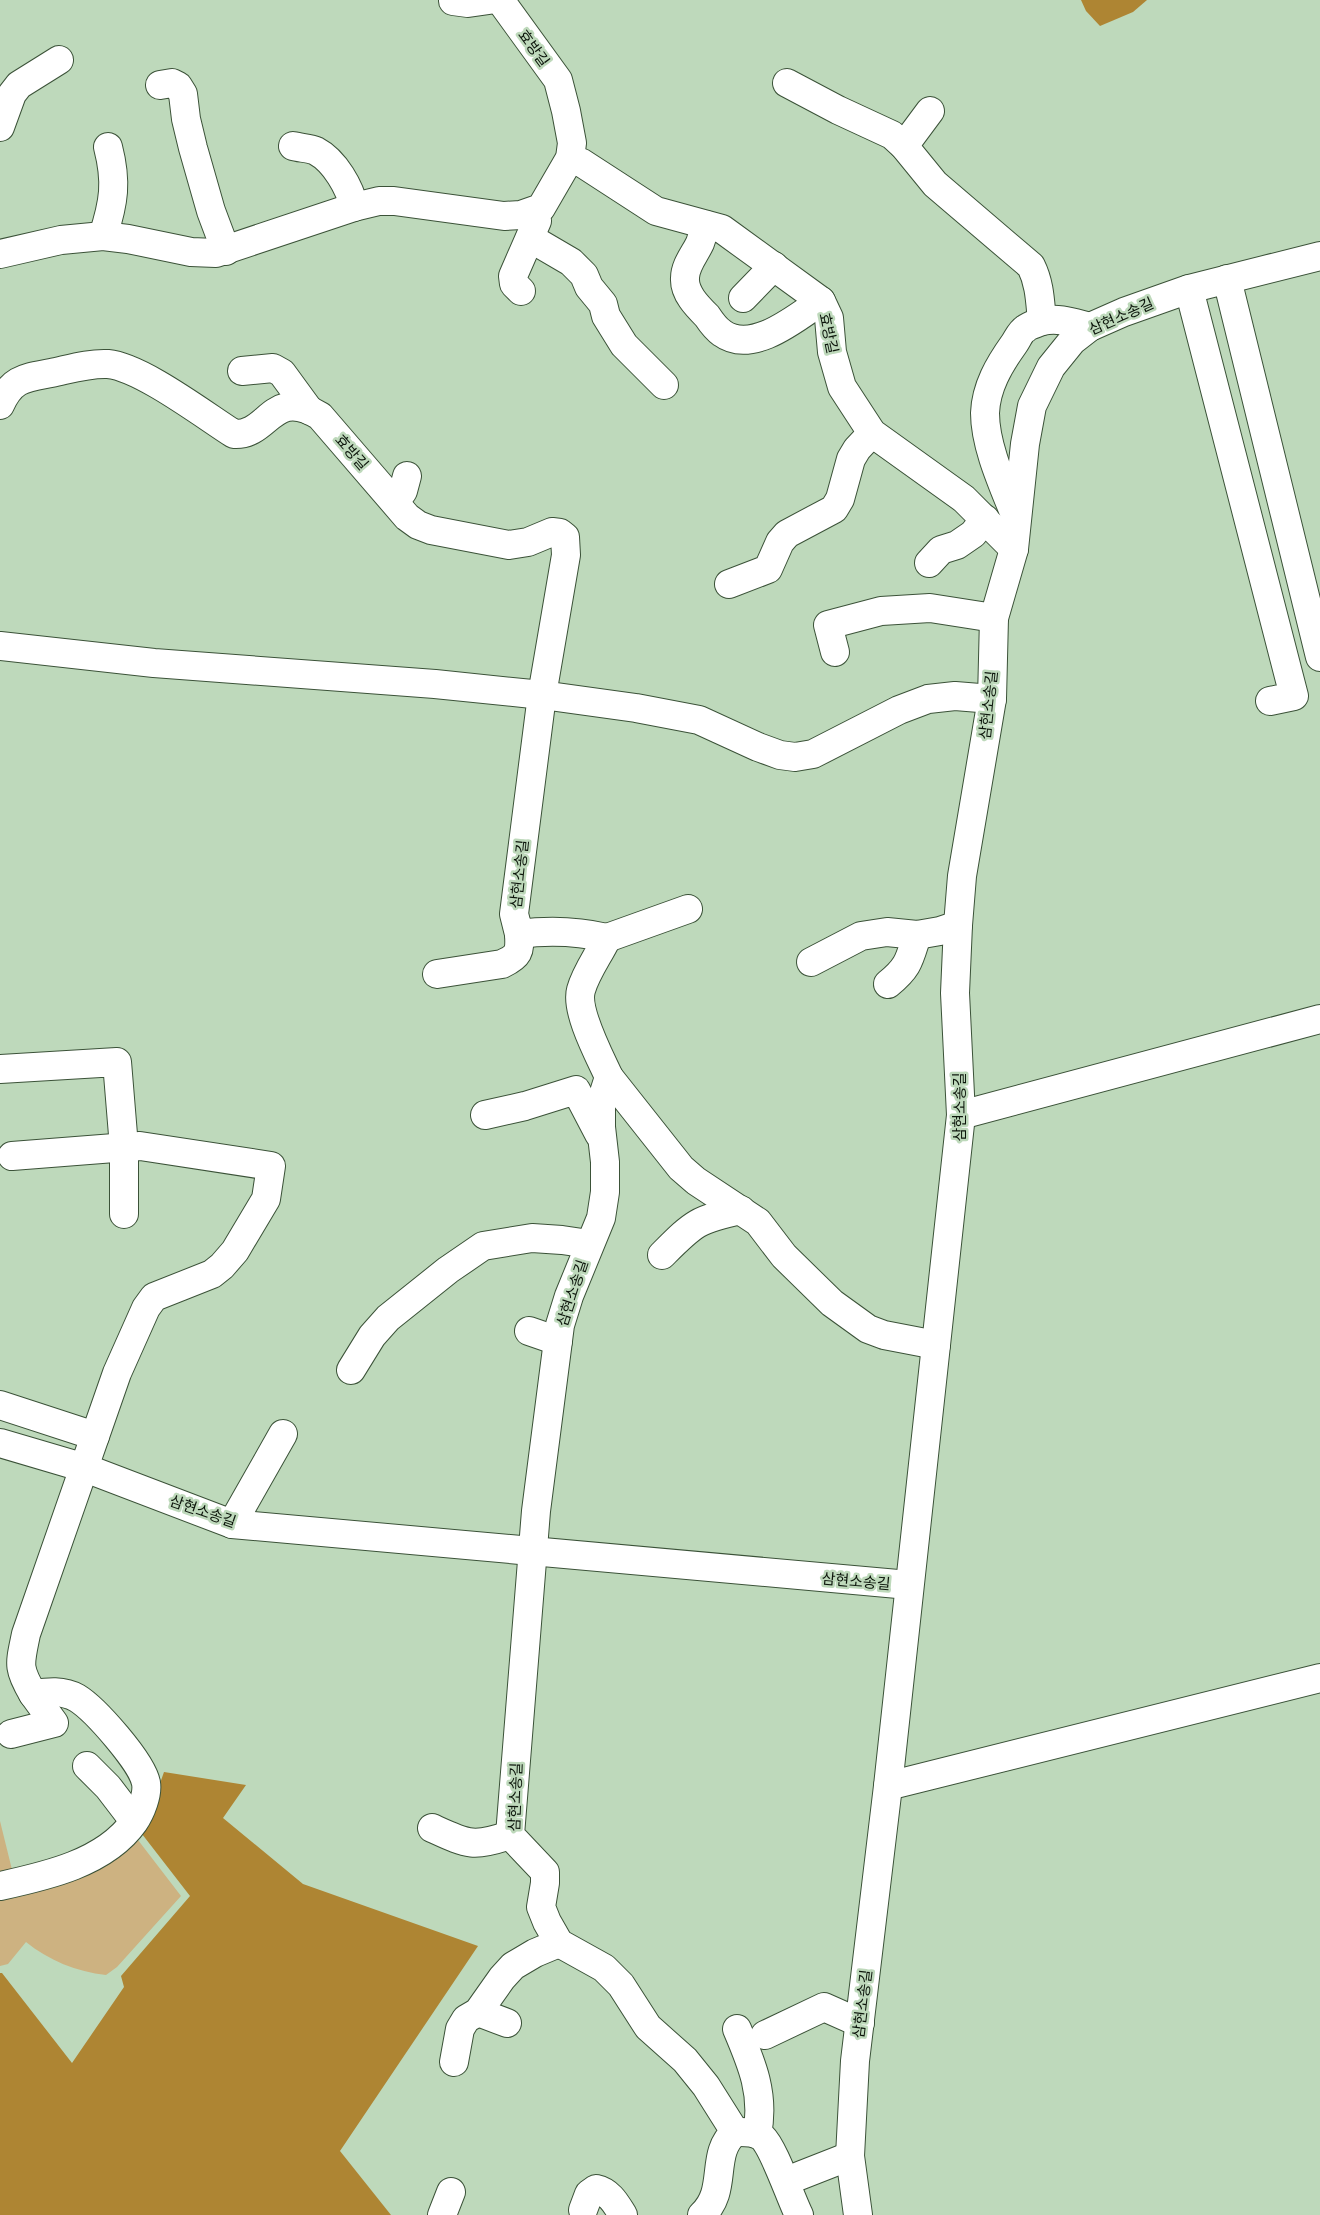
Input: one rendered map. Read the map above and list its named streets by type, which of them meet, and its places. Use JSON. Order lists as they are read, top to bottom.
{
  "streets": {
    "street": ["효방길", "삼현소송길"]
  },
  "crossings": [
    ["효방길", "삼현소송길"]
  ]
}
